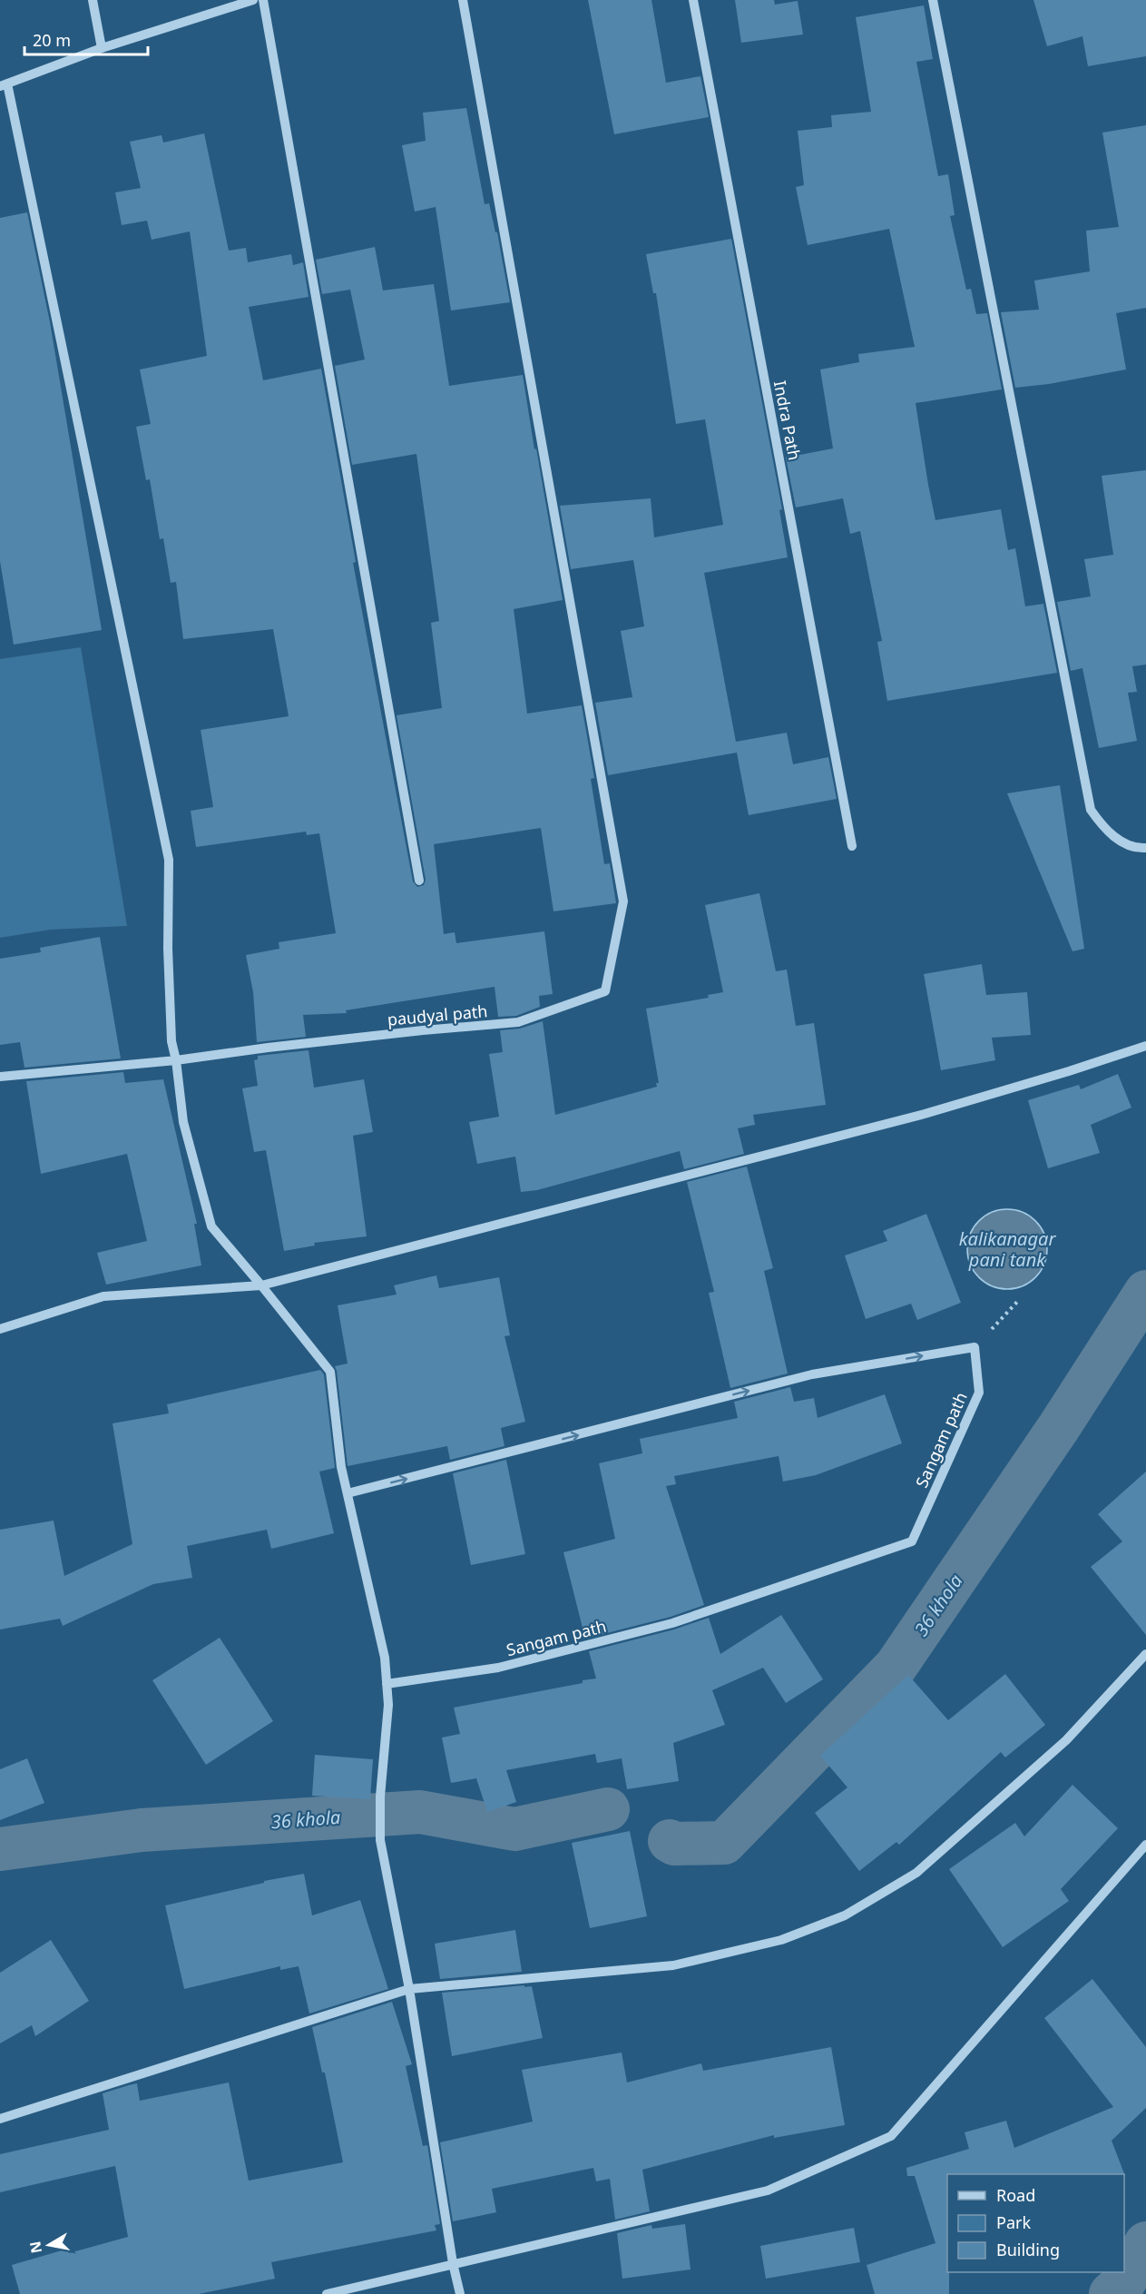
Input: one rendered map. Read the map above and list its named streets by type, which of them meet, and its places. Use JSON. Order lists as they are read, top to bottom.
{
  "streets": {
    "street": ["Indra Path", "paudyal path", "Sangam path"]
  },
  "water": ["kalikanagar pani tank", "36 khola"],
  "legend": ["Road", "Park", "Building"],
  "scale_bar": "20 m",
  "north": "left"
}
